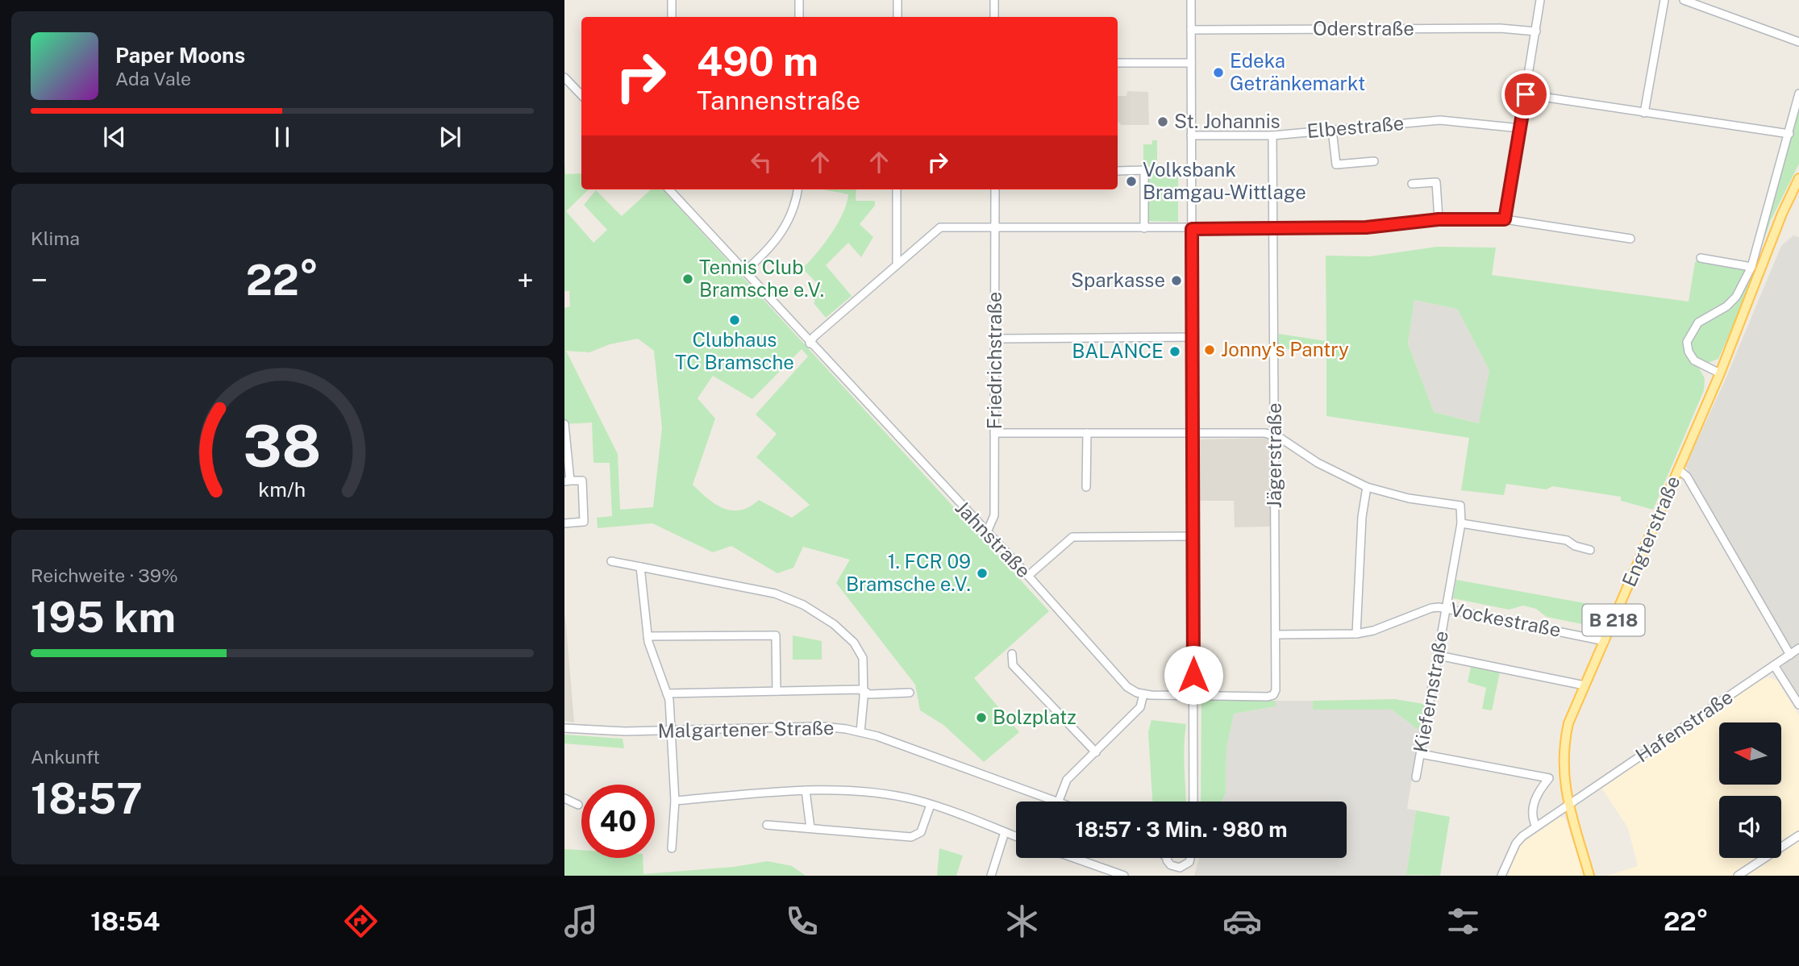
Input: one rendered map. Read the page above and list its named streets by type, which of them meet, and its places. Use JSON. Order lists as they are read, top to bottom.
{
  "streets": {
    "main road": ["Engterstraße", "B 218"],
    "street": [
      "Oderstraße",
      "Elbestraße",
      "Friedrichstraße",
      "Jägerstraße",
      "Jahnstraße",
      "Vockestraße",
      "Kiefernstraße",
      "Hafenstraße",
      "Malgartener Straße"
    ]
  },
  "crossings": [
    ["Elbestraße", "Jägerstraße"],
    ["Friedrichstraße", "Jahnstraße"],
    ["Jägerstraße", "Vockestraße"],
    ["Engterstraße", "Vockestraße"],
    ["Engterstraße", "Hafenstraße"],
    ["Vockestraße", "Kiefernstraße"]
  ],
  "places": [
    "Edeka Getränkemarkt",
    "St. Johannis",
    "Volksbank Bramgau-Wittlage",
    "Tennis Club Bramsche e.V.",
    "Sparkasse",
    "Clubhaus TC Bramsche",
    "Jonny's Pantry",
    "BALANCE",
    "1. FCR 09 Bramsche e.V.",
    "Bolzplatz"
  ],
  "north": "left",
  "page": {
    "turn": ["490 m", "Tannenstraße"],
    "song": ["Paper Moons", "Ada Vale"],
    "tile": [
      "Klima",
      ["Reichweite · 39%", "195 km"],
      ["Ankunft", "18:57"]
    ],
    "heat": ["−", "22°", "+"],
    "limit": "40",
    "trip": "18:57 · 3 Min. · 980 m",
    "tabs": ["18:54", "22°"],
    "gauge": ["38", "km/h"]
  }
}
